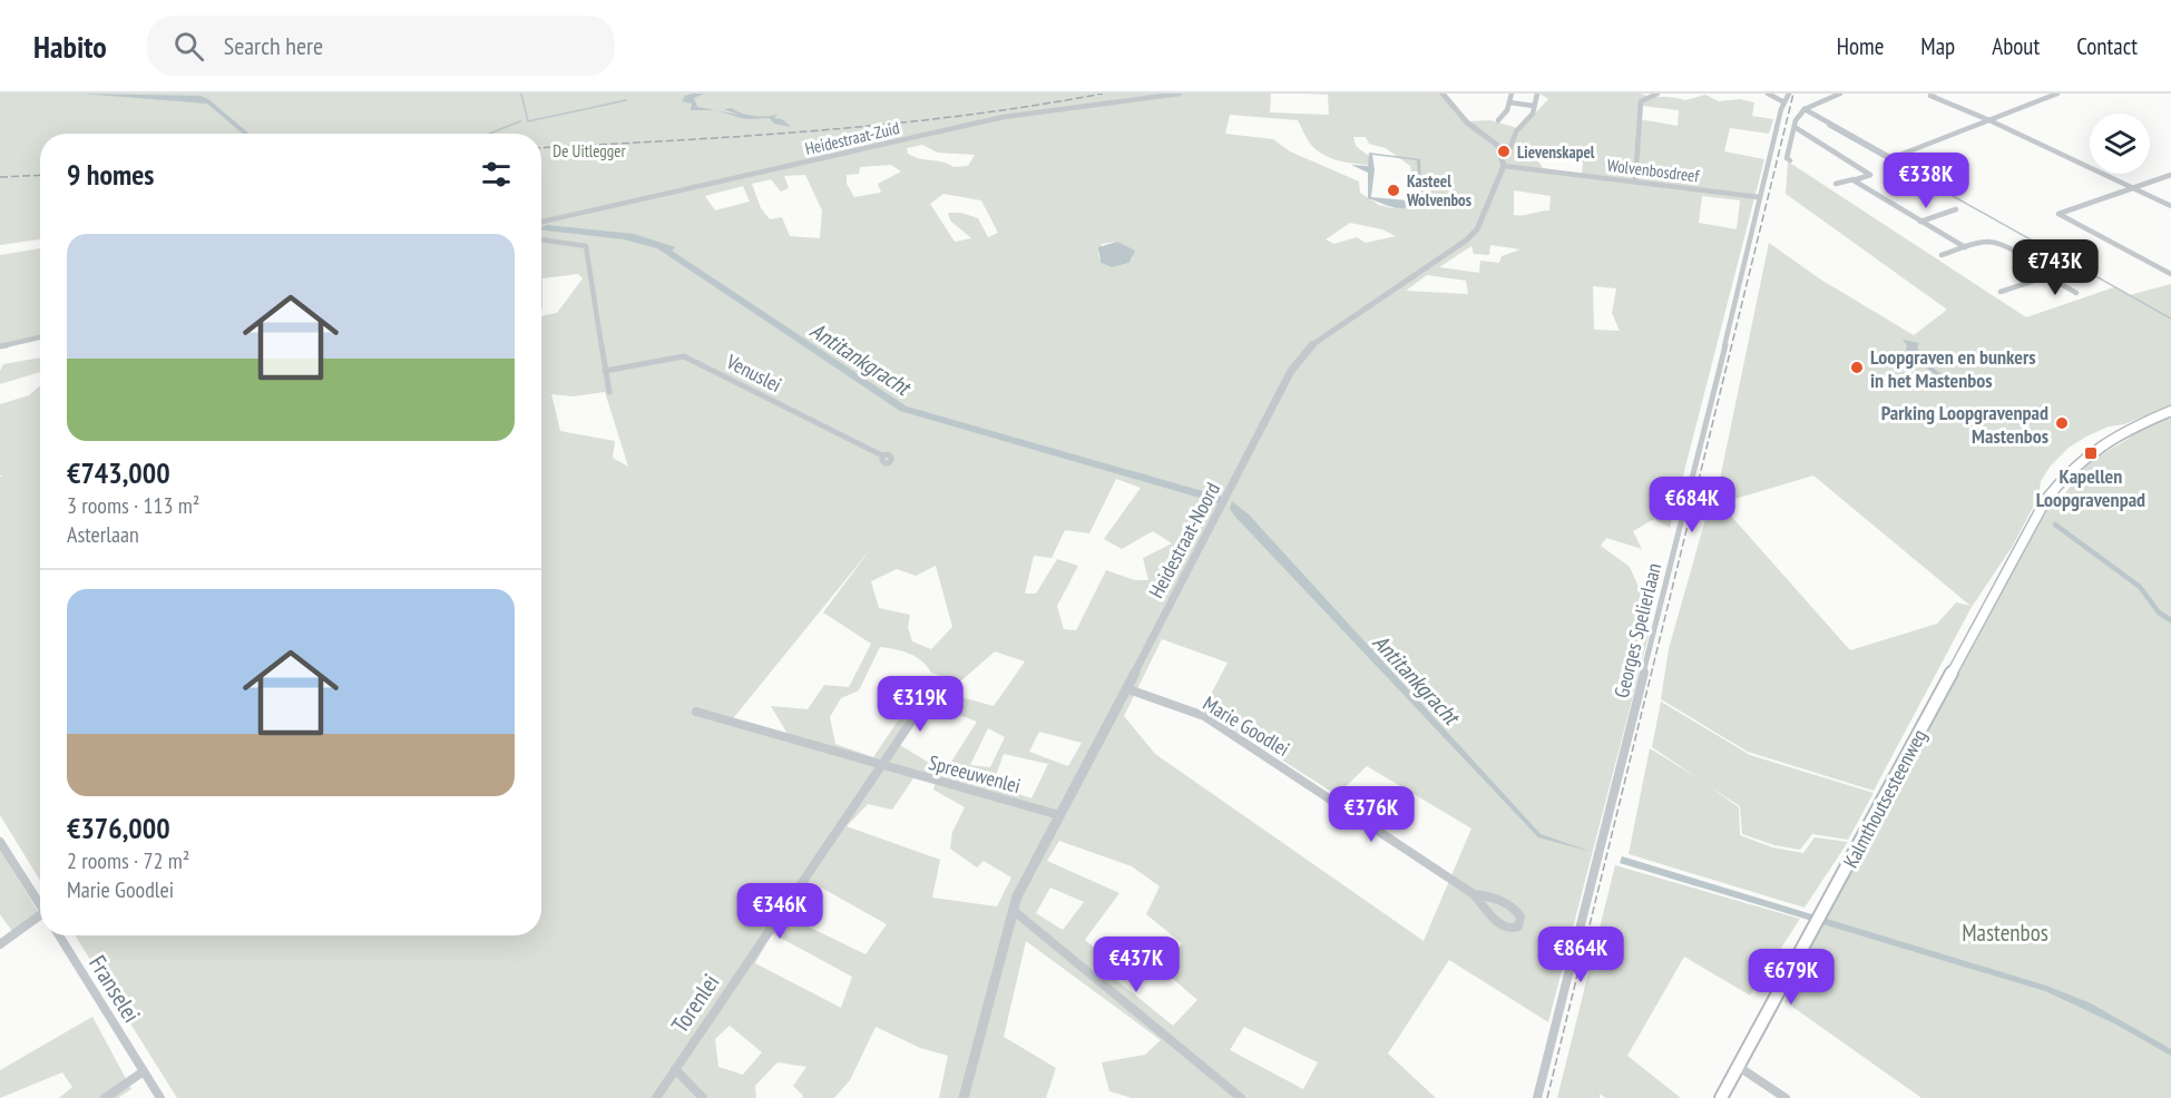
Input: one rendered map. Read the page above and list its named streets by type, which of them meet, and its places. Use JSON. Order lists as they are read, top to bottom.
{
  "streets": {
    "main road": ["Kalmthoutsesteenweg"],
    "street": [
      "Heidestraat-Zuid",
      "Wolvenbosdreef",
      "Venuslei",
      "Heidestraat-Noord",
      "Georges Spelierlaan",
      "Marie Goodlei",
      "Spreeuwenlei",
      "Franselei",
      "Torenlei"
    ]
  },
  "crossings": [
    ["Wolvenbosdreef", "Heidestraat-Noord"],
    ["Wolvenbosdreef", "Georges Spelierlaan"],
    ["Heidestraat-Noord", "Marie Goodlei"],
    ["Heidestraat-Noord", "Spreeuwenlei"],
    ["Spreeuwenlei", "Torenlei"]
  ],
  "water": ["Antitankgracht"],
  "parks": ["De Uitlegger", "Mastenbos"],
  "places": {
    "other": [
      "Lievenskapel",
      "Kasteel Wolvenbos",
      "Loopgraven en bunkers in het Mastenbos",
      "Parking Loopgravenpad Mastenbos"
    ],
    "transit": ["Kapellen Loopgravenpad"]
  },
  "page": {
    "header": "Habito",
    "search": "Search here",
    "nav": [
      "Home",
      "Map",
      "About",
      "Contact"
    ],
    "heading": "9 homes",
    "price": [
      "€338K",
      "€743K",
      "€684K",
      "€319K",
      "€376K",
      "€346K",
      "€864K",
      "€437K",
      "€679K"
    ],
    "list": [
      {
        "name": "€743,000",
        "note": "3 rooms · 113 m² · Asterlaan"
      },
      {
        "name": "€376,000",
        "note": "2 rooms · 72 m² · Marie Goodlei"
      }
    ]
  }
}
